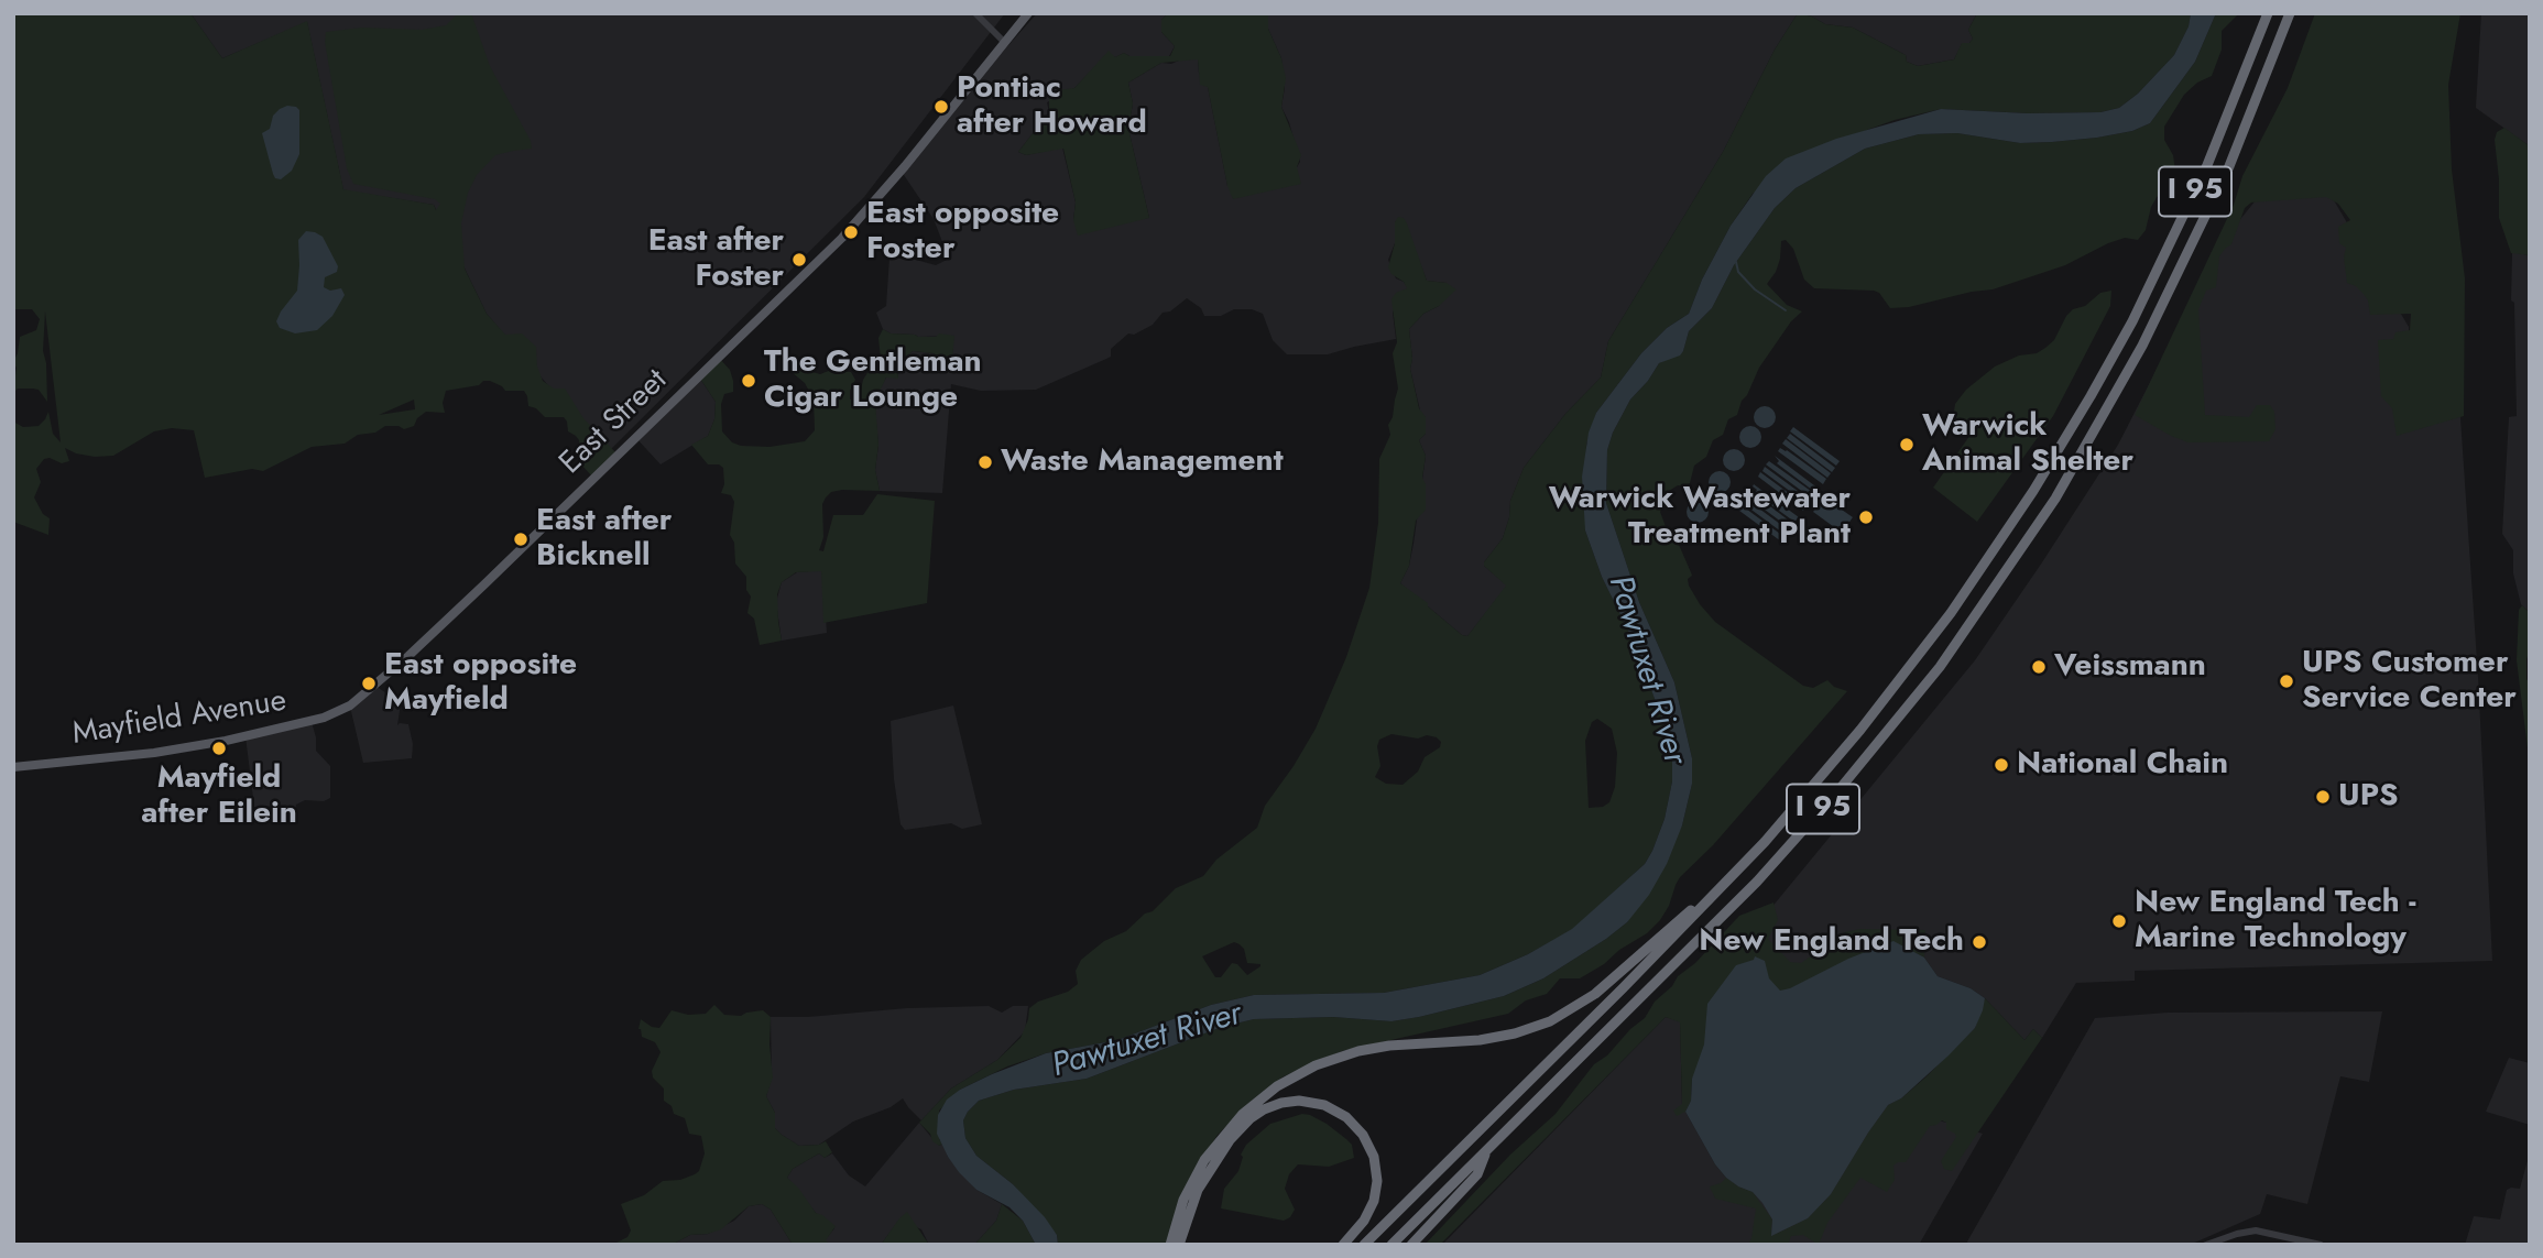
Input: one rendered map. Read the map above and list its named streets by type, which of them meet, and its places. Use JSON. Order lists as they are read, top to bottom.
{
  "streets": {
    "highway": ["I 95"],
    "main road": ["East Street", "Mayfield Avenue"]
  },
  "crossings": [
    ["East Street", "Mayfield Avenue"]
  ],
  "water": ["Pawtuxet River"],
  "places": [
    "Pontiac after Howard",
    "East opposite Foster",
    "East after Foster",
    "The Gentleman Cigar Lounge",
    "Warwick Animal Shelter",
    "Waste Management",
    "Warwick Wastewater Treatment Plant",
    "East after Bicknell",
    "Veissmann",
    "UPS Customer Service Center",
    "East opposite Mayfield",
    "Mayfield after Eilein",
    "National Chain",
    "UPS",
    "New England Tech - Marine Technology",
    "New England Tech"
  ]
}
